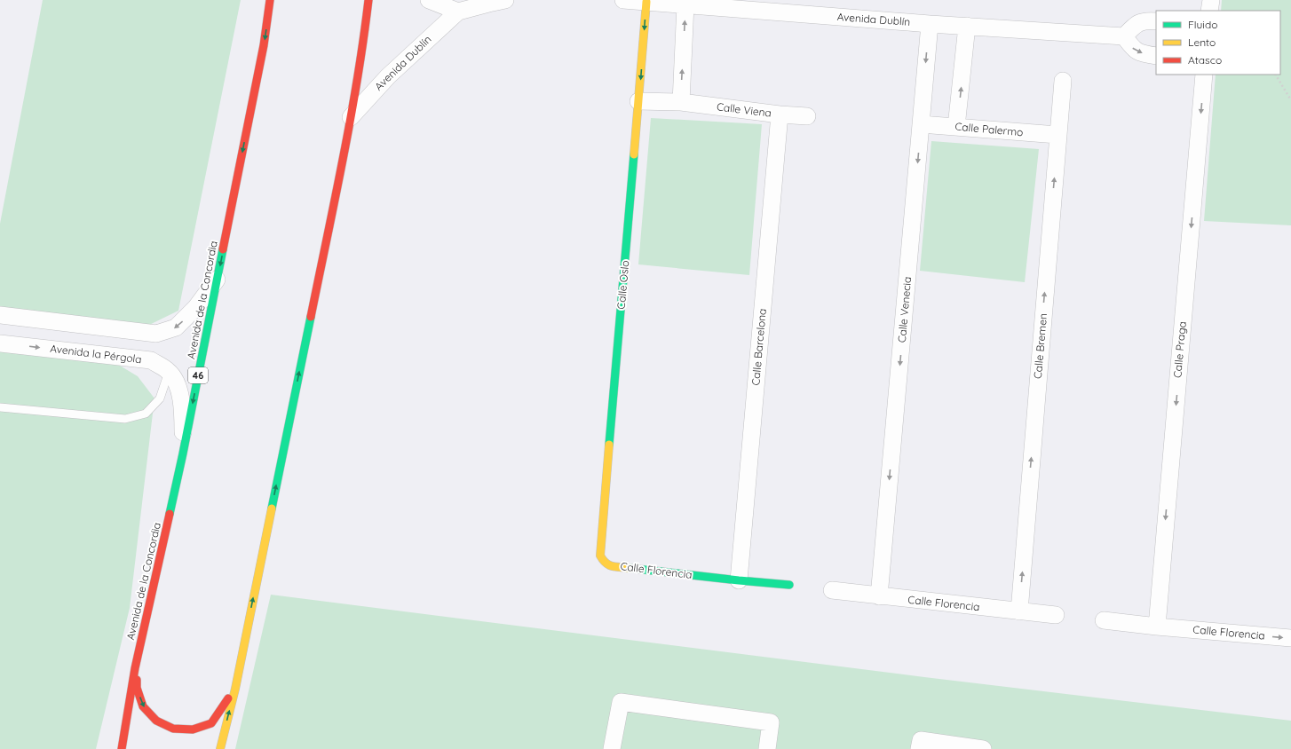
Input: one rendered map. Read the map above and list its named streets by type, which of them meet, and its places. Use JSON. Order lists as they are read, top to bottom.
{
  "streets": {
    "main road": [
      "Calle Oslo",
      "Avenida de la Concordia",
      "46",
      "Calle Florencia"
    ],
    "street": [
      "Avenida Dublín",
      "Calle Viena",
      "Calle Palermo",
      "Calle Venecia",
      "Calle Bremen",
      "Calle Barcelona",
      "Calle Praga",
      "Avenida la Pérgola"
    ]
  },
  "crossings": [
    ["Avenida Dublín", "Calle Oslo"],
    ["Avenida Dublín", "Calle Venecia"],
    ["Calle Viena", "Calle Oslo"],
    ["Calle Viena", "Calle Barcelona"],
    ["Calle Palermo", "Calle Venecia"],
    ["Calle Palermo", "Calle Bremen"],
    ["Calle Oslo", "Calle Florencia"],
    ["Avenida de la Concordia", "Avenida la Pérgola"],
    ["Calle Venecia", "Calle Florencia"],
    ["Calle Bremen", "Calle Florencia"],
    ["Calle Barcelona", "Calle Florencia"],
    ["Calle Praga", "Calle Florencia"]
  ],
  "one_way": [
    "Avenida de la Concordia",
    "Calle Venecia",
    "Calle Bremen",
    "Calle Praga",
    "Avenida la Pérgola"
  ],
  "legend": ["Fluido", "Lento", "Atasco"]
}
